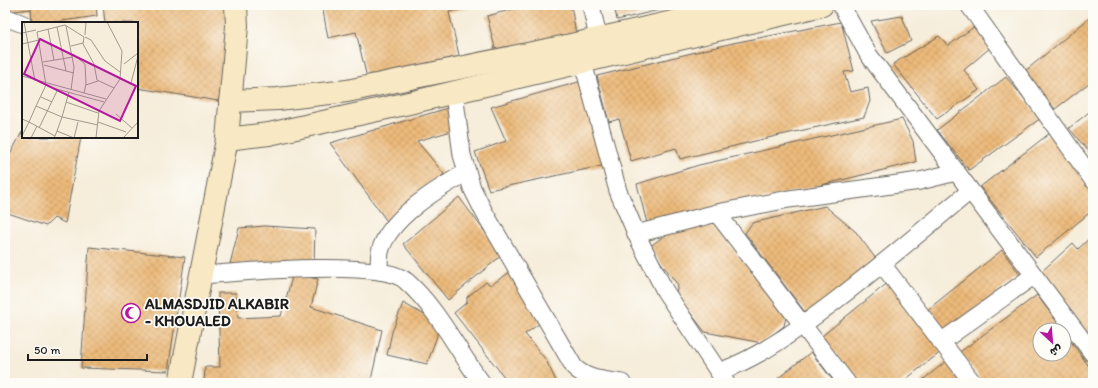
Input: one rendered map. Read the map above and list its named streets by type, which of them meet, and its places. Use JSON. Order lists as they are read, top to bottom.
{
  "places": {
    "mosque": ["ALMASDJID ALKABIR - KHOUALED"]
  },
  "scale_bar": "50 m",
  "north": "bottom right"
}
